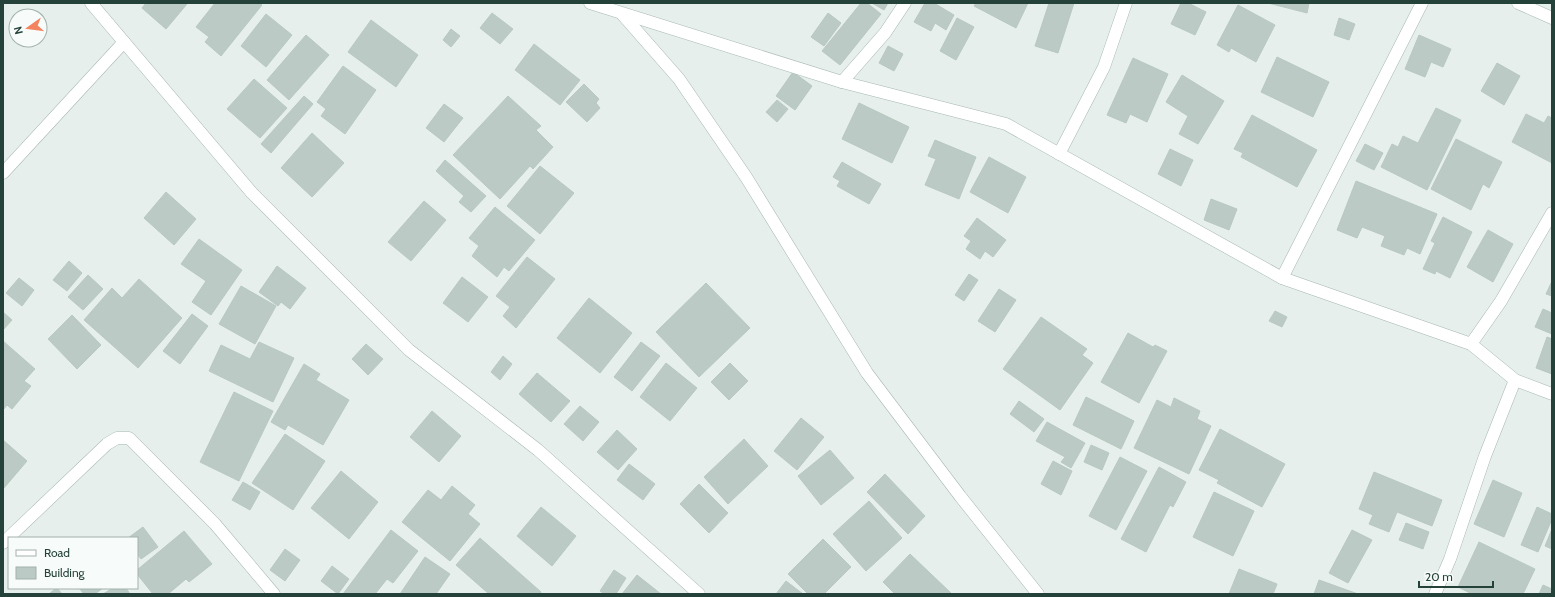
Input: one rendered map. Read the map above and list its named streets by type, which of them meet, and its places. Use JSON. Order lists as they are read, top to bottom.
{
  "legend": ["Road", "Building"],
  "scale_bar": "20 m",
  "north": "left"
}
